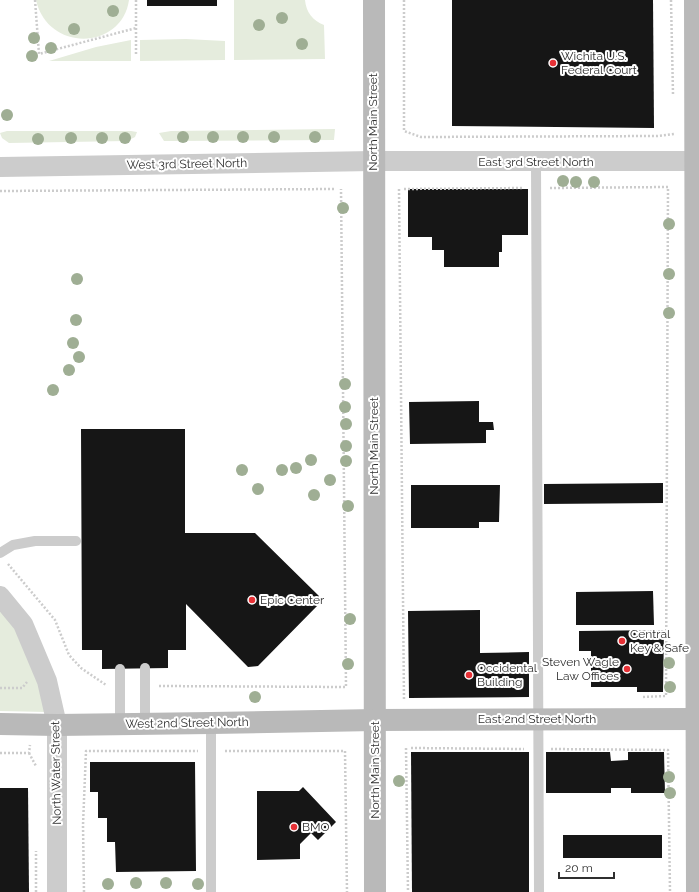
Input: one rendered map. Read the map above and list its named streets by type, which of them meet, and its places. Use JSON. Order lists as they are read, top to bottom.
{
  "streets": {
    "street": [
      "North Main Street",
      "East 3rd Street North",
      "West 3rd Street North",
      "East 2nd Street North",
      "West 2nd Street North",
      "North Water Street"
    ]
  },
  "crossings": [
    ["North Main Street", "East 3rd Street North"],
    ["North Main Street", "West 3rd Street North"],
    ["North Main Street", "East 2nd Street North"],
    ["North Main Street", "West 2nd Street North"],
    ["East 3rd Street North", "West 3rd Street North"],
    ["East 2nd Street North", "West 2nd Street North"],
    ["West 2nd Street North", "North Water Street"]
  ],
  "places": [
    "Wichita U.S. Federal Court",
    "Epic Center",
    "Central Key & Safe",
    "Steven Wagle Law Offices",
    "Occidental Building",
    "BMO"
  ],
  "scale_bar": "20 m"
}
